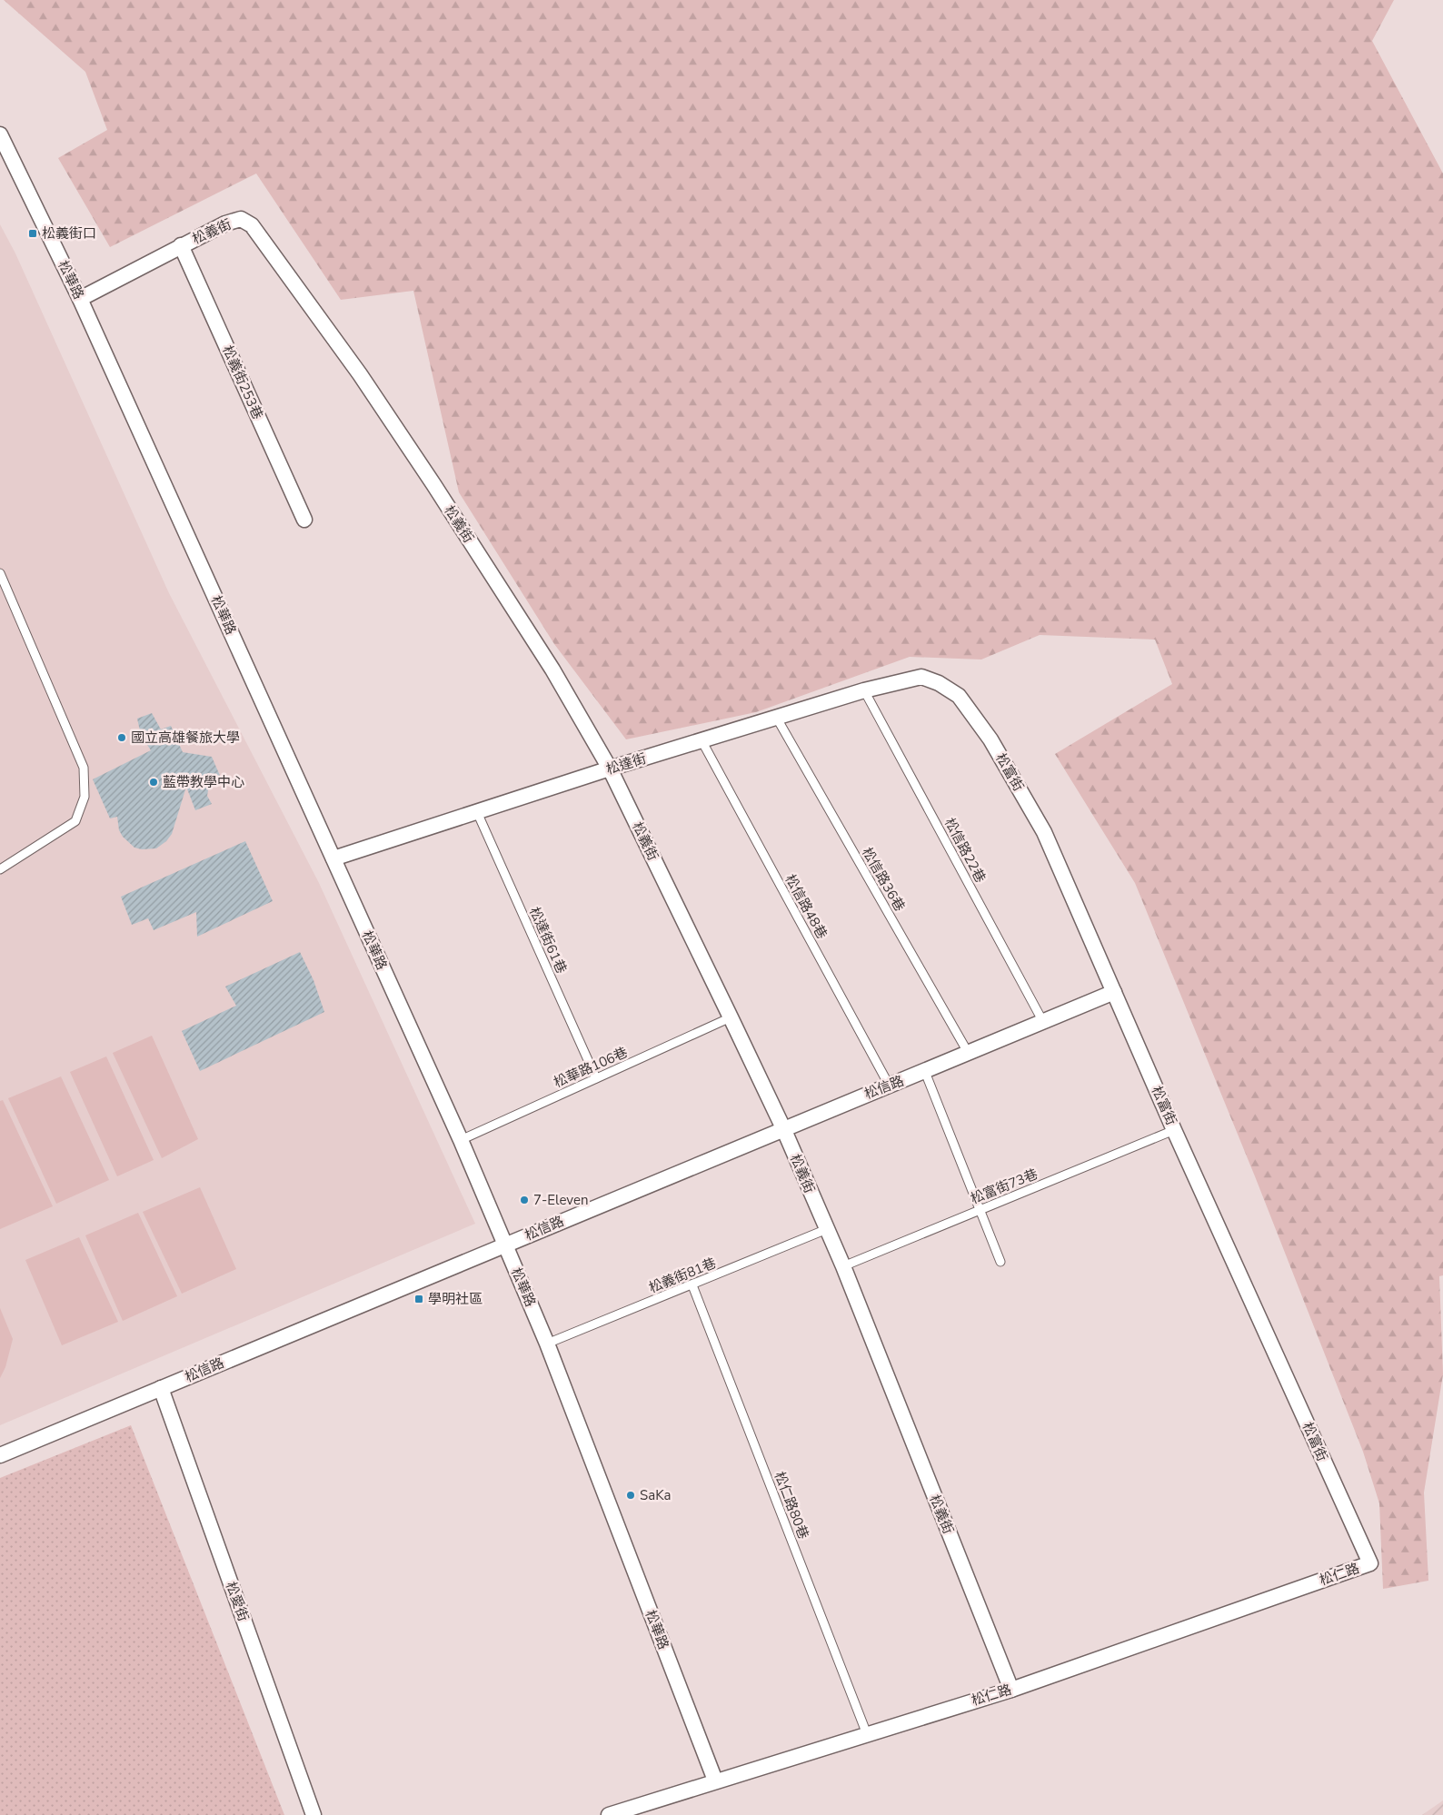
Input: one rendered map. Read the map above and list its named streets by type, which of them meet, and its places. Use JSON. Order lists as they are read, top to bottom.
{
  "streets": {
    "street": [
      "松義街",
      "松華路",
      "松義街253巷",
      "松達街",
      "松富街",
      "松信路",
      "松仁路",
      "松愛街"
    ],
    "lane": [
      "松信路22巷",
      "松信路36巷",
      "松信路48巷",
      "松達街61巷",
      "松華路106巷",
      "松富街73巷",
      "松義街81巷",
      "松仁路80巷"
    ]
  },
  "crossings": [
    ["松義街", "松華路"],
    ["松義街", "松義街253巷"],
    ["松義街", "松達街"],
    ["松義街", "松華路106巷"],
    ["松義街", "松信路"],
    ["松義街", "松富街73巷"],
    ["松義街", "松義街81巷"],
    ["松義街", "松仁路"],
    ["松華路", "松達街"],
    ["松華路", "松華路106巷"],
    ["松華路", "松信路"],
    ["松華路", "松義街81巷"],
    ["松華路", "松仁路"],
    ["松達街", "松富街"],
    ["松達街", "松信路22巷"],
    ["松達街", "松信路36巷"],
    ["松達街", "松信路48巷"],
    ["松達街", "松達街61巷"],
    ["松富街", "松信路"],
    ["松富街", "松富街73巷"],
    ["松富街", "松仁路"],
    ["松信路22巷", "松信路"],
    ["松信路36巷", "松信路"],
    ["松信路48巷", "松信路"],
    ["松達街61巷", "松華路106巷"],
    ["松信路", "松愛街"],
    ["松義街81巷", "松仁路80巷"],
    ["松仁路80巷", "松仁路"]
  ],
  "places": {
    "transit": ["松義街口", "學明社區"],
    "other": [
      "國立高雄餐旅大學",
      "藍帶教學中心",
      "7-Eleven",
      "SaKa"
    ]
  }
}
